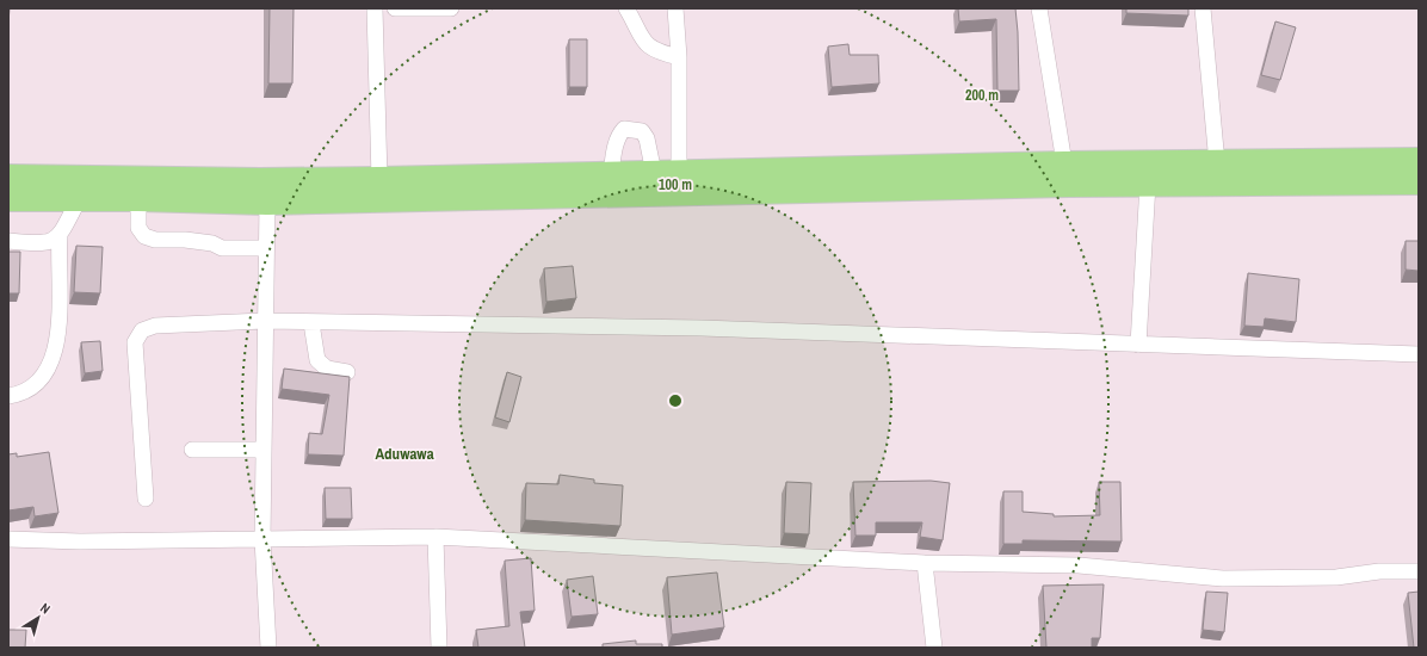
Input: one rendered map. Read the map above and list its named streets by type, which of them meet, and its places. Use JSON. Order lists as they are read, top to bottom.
{
  "districts": ["Aduwawa"],
  "north": "top right",
  "rings": ["200 m", "100 m"]
}
